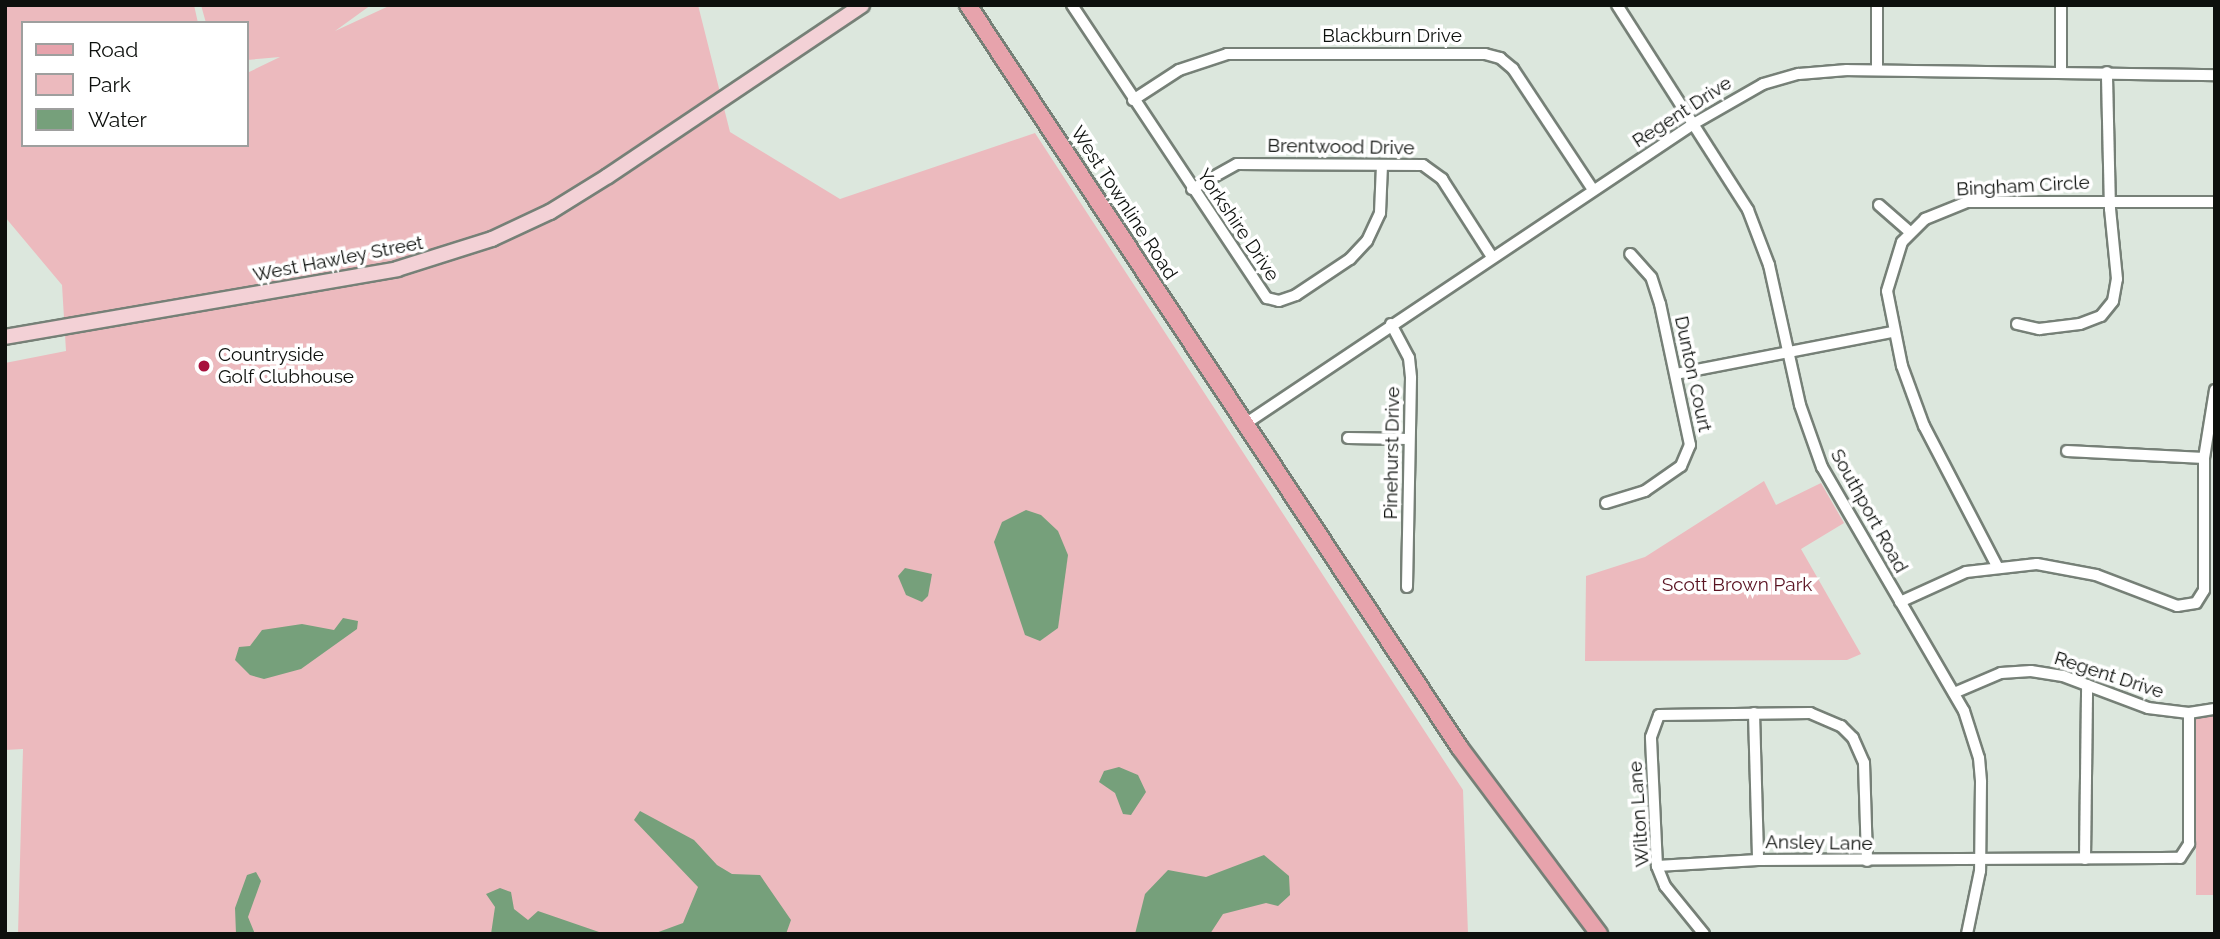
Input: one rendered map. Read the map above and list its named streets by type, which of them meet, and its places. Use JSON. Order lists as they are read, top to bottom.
{
  "streets": {
    "main road": ["West Townline Road"],
    "street": [
      "Blackburn Drive",
      "Regent Drive",
      "Brentwood Drive",
      "Bingham Circle",
      "Yorkshire Drive",
      "West Hawley Street",
      "Dunton Court",
      "Pinehurst Drive",
      "Southport Road",
      "Wilton Lane",
      "Ansley Lane"
    ]
  },
  "crossings": [
    ["Blackburn Drive", "Regent Drive"],
    ["Blackburn Drive", "Yorkshire Drive"],
    ["Regent Drive", "Brentwood Drive"],
    ["Regent Drive", "West Townline Road"],
    ["Regent Drive", "Pinehurst Drive"],
    ["Regent Drive", "Southport Road"],
    ["Regent Drive", "Ansley Lane"],
    ["Brentwood Drive", "Yorkshire Drive"],
    ["Southport Road", "Ansley Lane"],
    ["Wilton Lane", "Ansley Lane"]
  ],
  "parks": ["Scott Brown Park"],
  "places": ["Countryside Golf Clubhouse"],
  "legend": ["Road", "Park", "Water"]
}
